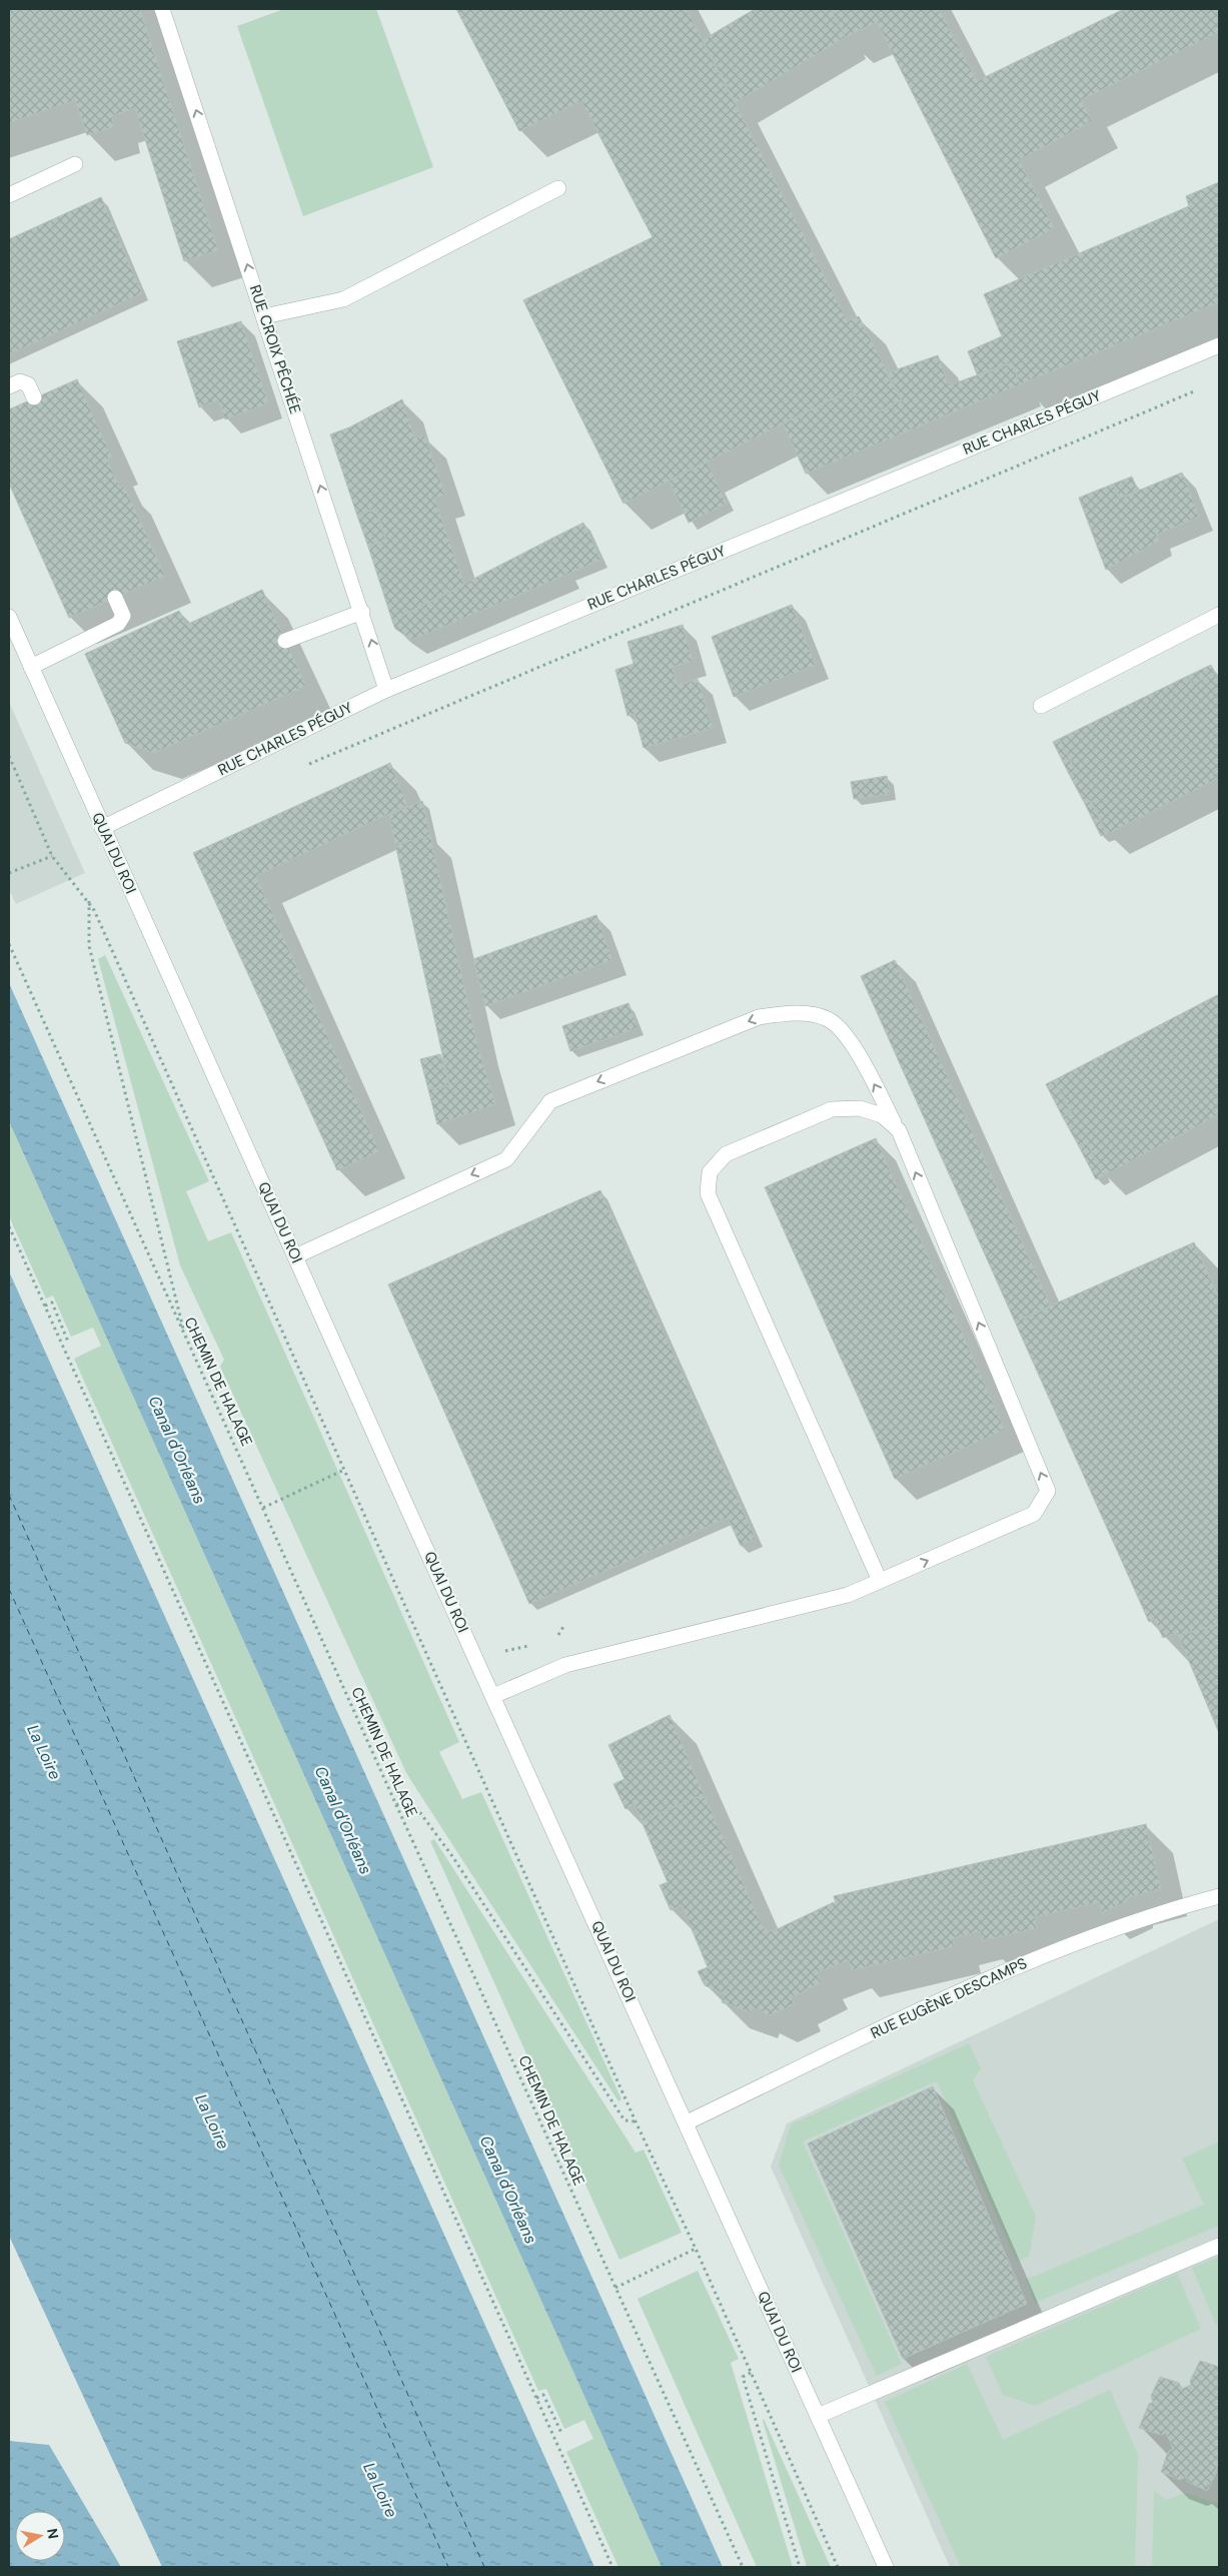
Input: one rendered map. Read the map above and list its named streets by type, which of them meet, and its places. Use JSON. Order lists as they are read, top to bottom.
{
  "streets": {
    "street": [
      "RUE CROIX PÊCHÉE",
      "RUE CHARLES PÉGUY",
      "QUAI DU ROI",
      "RUE EUGÈNE DESCAMPS"
    ],
    "path": ["CHEMIN DE HALAGE"]
  },
  "crossings": [
    ["RUE CROIX PÊCHÉE", "RUE CHARLES PÉGUY"],
    ["RUE CHARLES PÉGUY", "QUAI DU ROI"],
    ["QUAI DU ROI", "RUE EUGÈNE DESCAMPS"]
  ],
  "one_way": ["RUE CROIX PÊCHÉE"],
  "water": ["Canal d'Orléans", "La Loire"],
  "north": "right"
}
